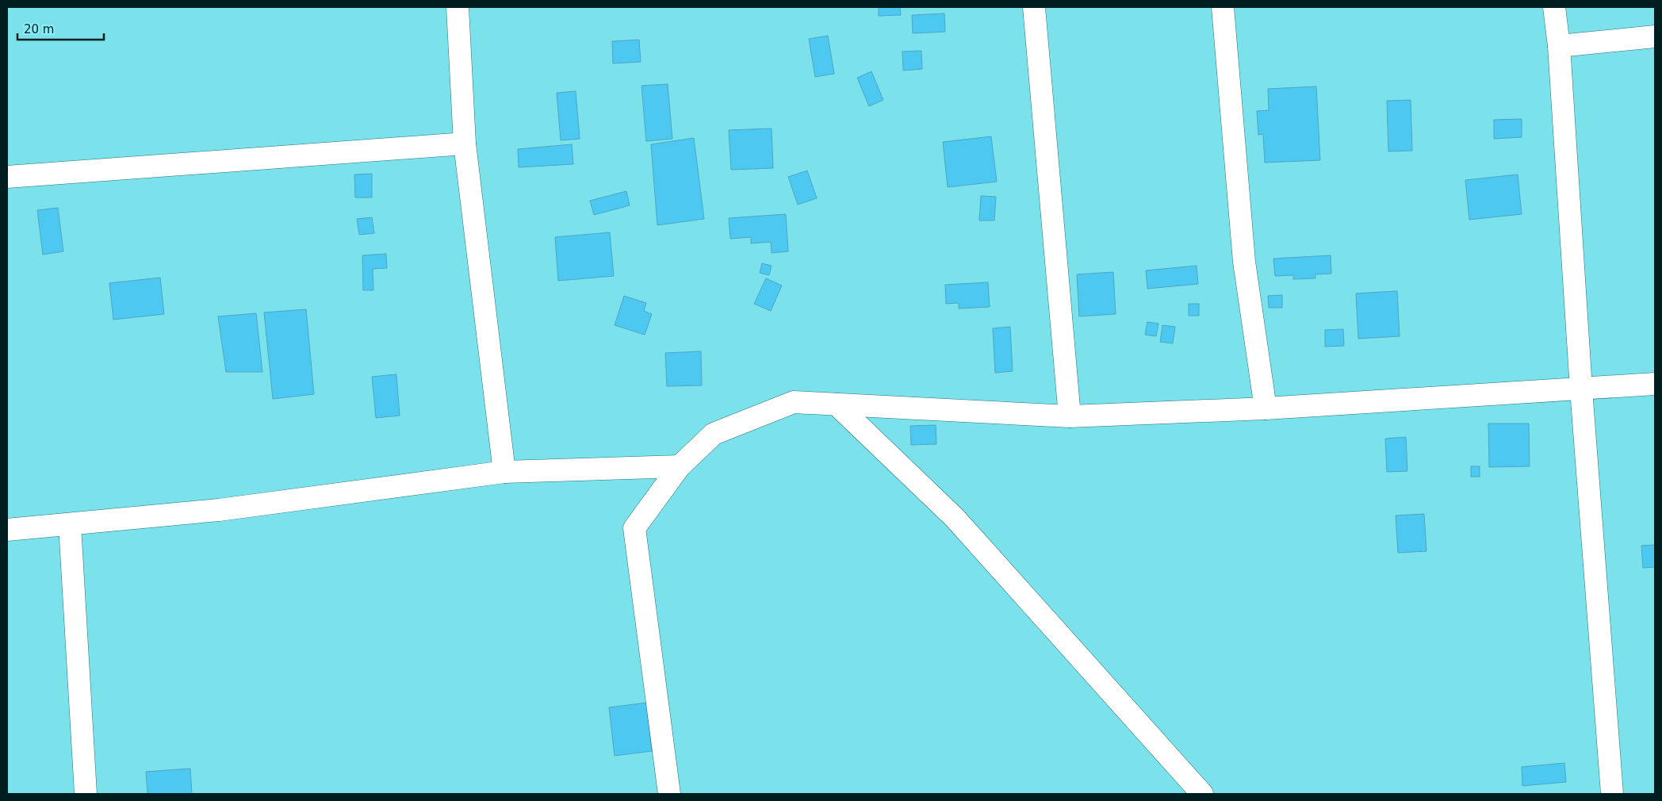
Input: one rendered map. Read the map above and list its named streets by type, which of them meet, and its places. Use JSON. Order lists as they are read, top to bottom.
{
  "scale_bar": "20 m"
}
